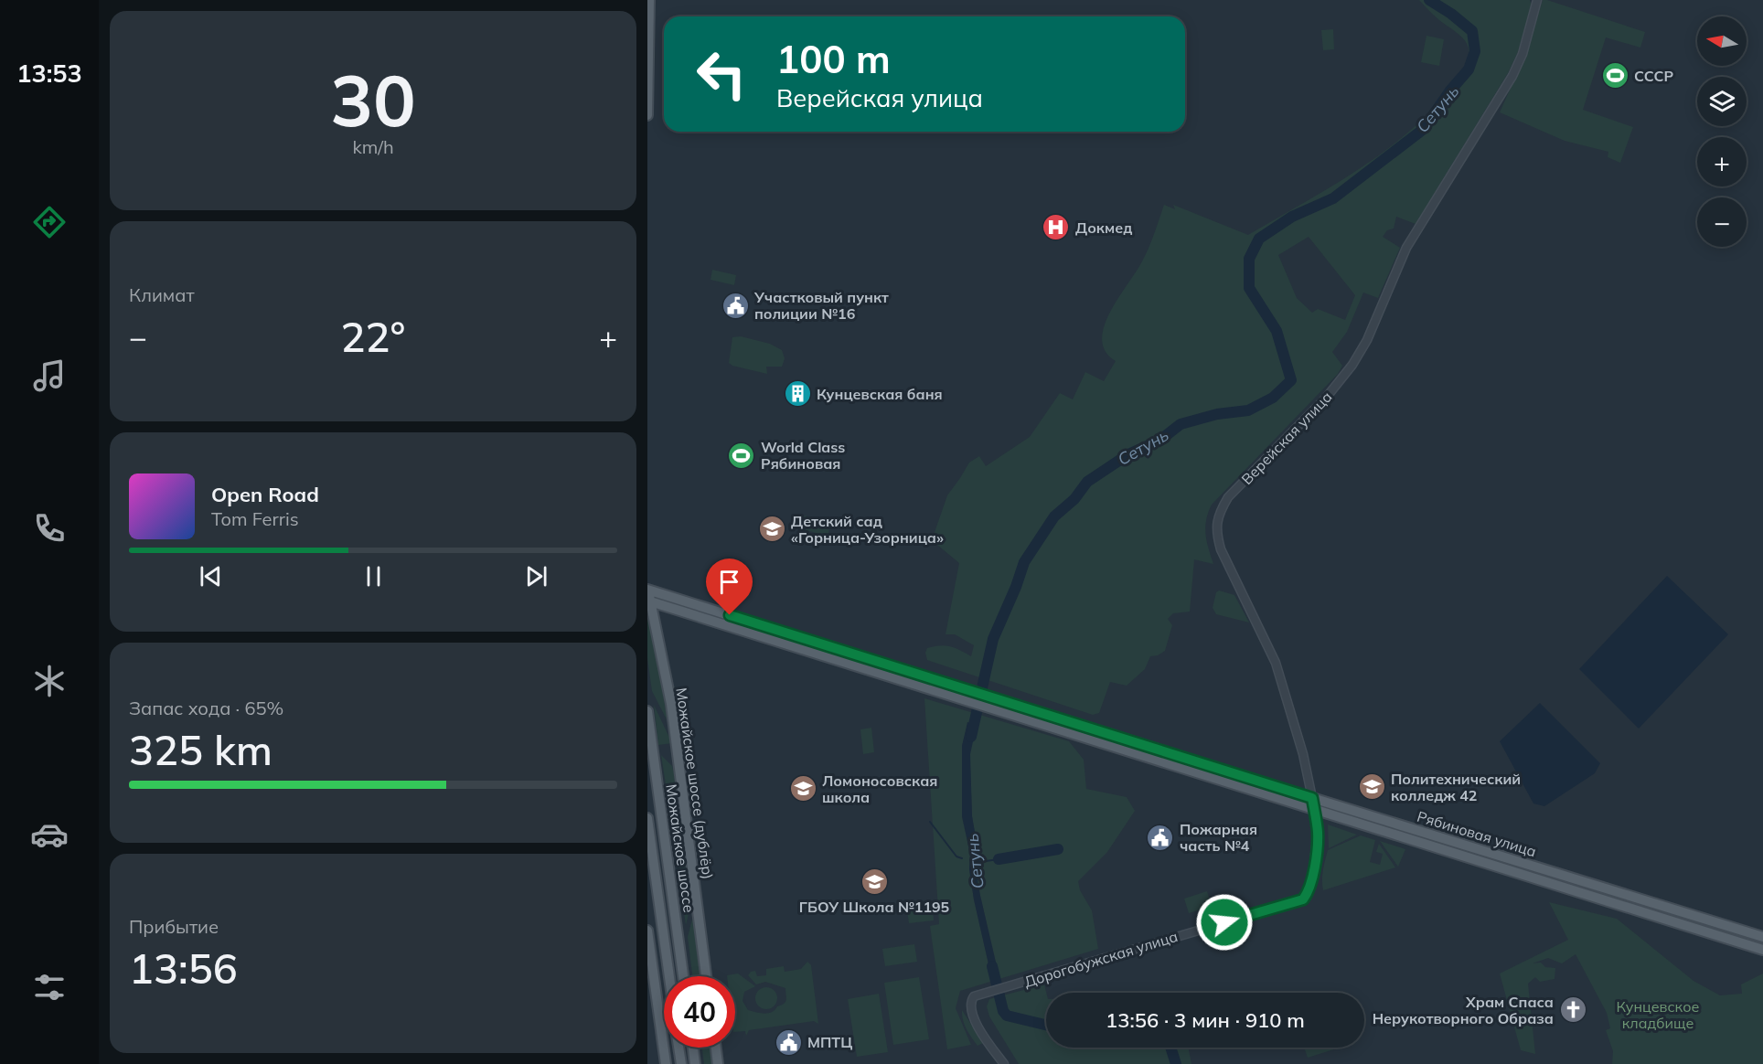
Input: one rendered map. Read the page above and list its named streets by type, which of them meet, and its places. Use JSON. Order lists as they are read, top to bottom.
{
  "streets": {
    "main road": ["Можайское шоссе (дублёр)", "Рябиновая улица", "Можайское шоссе"],
    "street": ["Верейская улица", "Дорогобужская улица"]
  },
  "crossings": [
    ["Верейская улица", "Рябиновая улица"],
    ["Верейская улица", "Дорогобужская улица"],
    ["Можайское шоссе (дублёр)", "Рябиновая улица"]
  ],
  "water": ["Сетунь"],
  "parks": ["Кунцевское кладбище"],
  "places": {
    "sports": ["СССР", "World Class Рябиновая"],
    "hospital": ["Докмед"],
    "public building": ["Участковый пункт полиции №16", "Пожарная часть №4", "МПТЦ"],
    "building": ["Кунцевская баня"],
    "school or university": [
      "Детский сад «Горница-Узорница»",
      "Политехнический колледж 42",
      "Ломоносовская школа",
      "ГБОУ Школа №1195"
    ],
    "church": ["Храм Спаса Нерукотворного Образа"]
  },
  "north": "left",
  "page": {
    "tabs": "13:53",
    "tile": [
      ["30", "km/h"],
      "Климат",
      ["Запас хода · 65%", "325 km"],
      ["Прибытие", "13:56"]
    ],
    "map_buttons": ["+", "−"],
    "turn": ["100 m", "Верейская улица"],
    "heat": ["−", "22°", "+"],
    "song": ["Open Road", "Tom Ferris"],
    "limit": "40",
    "trip": "13:56 · 3 мин · 910 m"
  }
}
